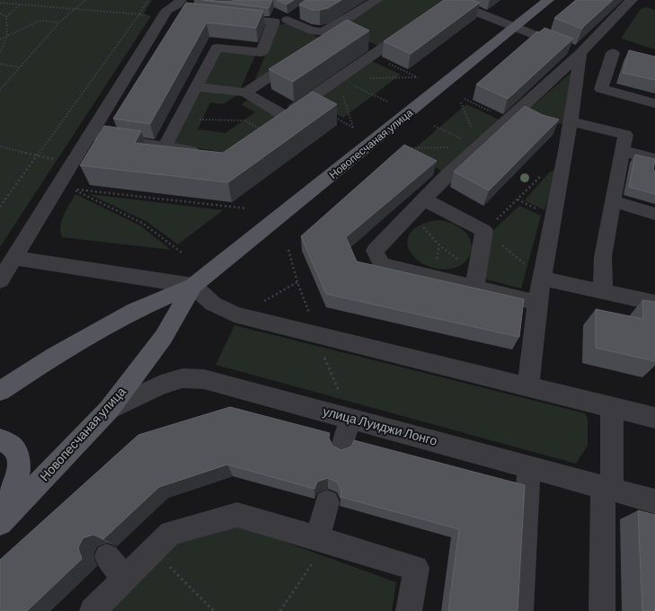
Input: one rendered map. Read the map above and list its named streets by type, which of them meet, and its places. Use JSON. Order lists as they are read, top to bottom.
{
  "streets": {
    "main road": ["Новопесчаная улица"],
    "street": ["улица Луиджи Лонго"]
  },
  "crossings": [
    ["Новопесчаная улица", "улица Луиджи Лонго"]
  ]
}
